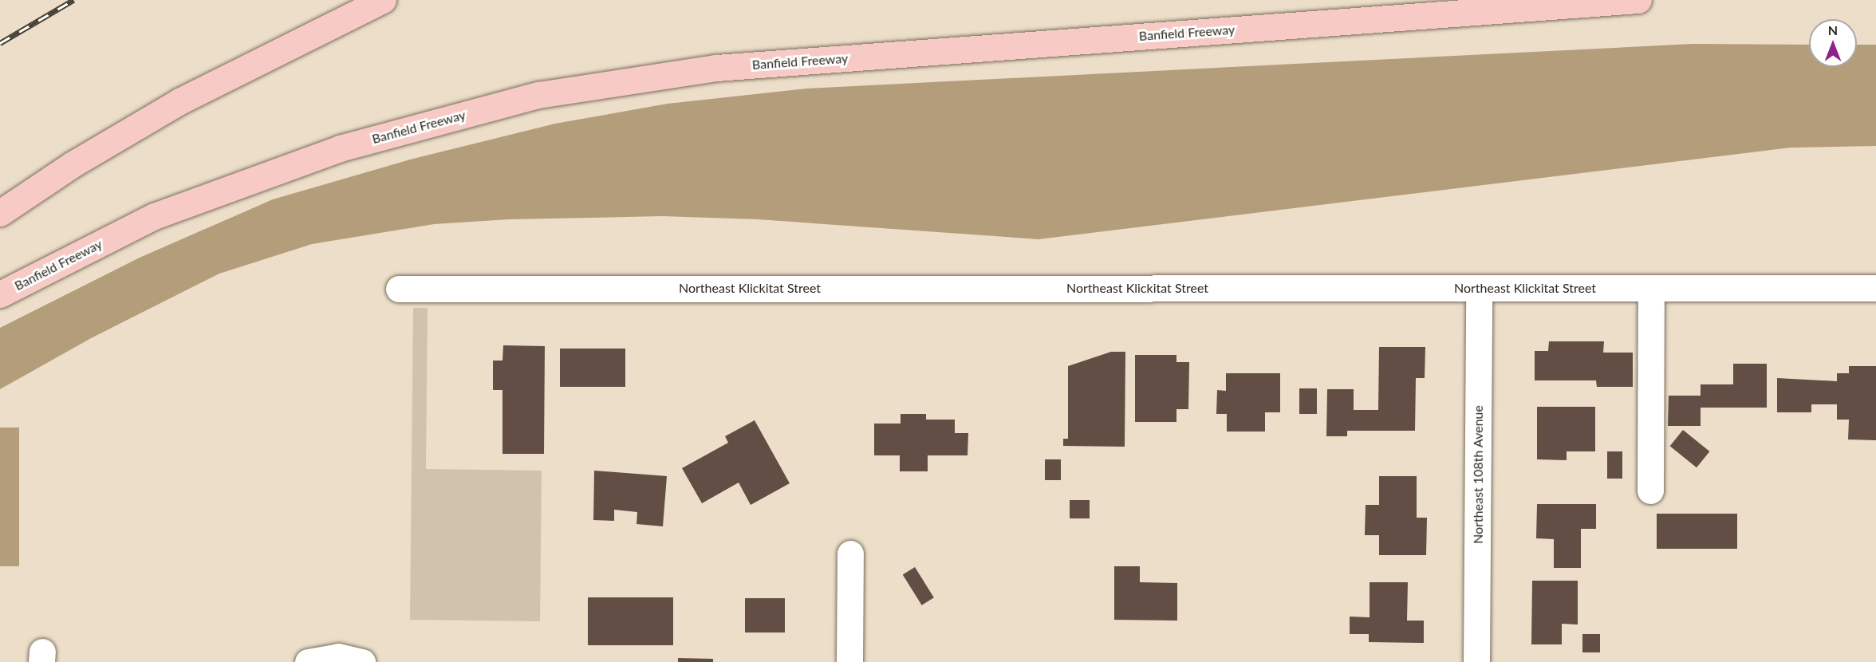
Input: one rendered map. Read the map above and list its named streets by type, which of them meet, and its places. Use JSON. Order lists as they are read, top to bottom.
{
  "streets": {
    "highway": ["Banfield Freeway"],
    "street": ["Northeast Klickitat Street", "Northeast 108th Avenue"]
  },
  "crossings": [
    ["Northeast Klickitat Street", "Northeast 108th Avenue"]
  ],
  "north": "top"
}
